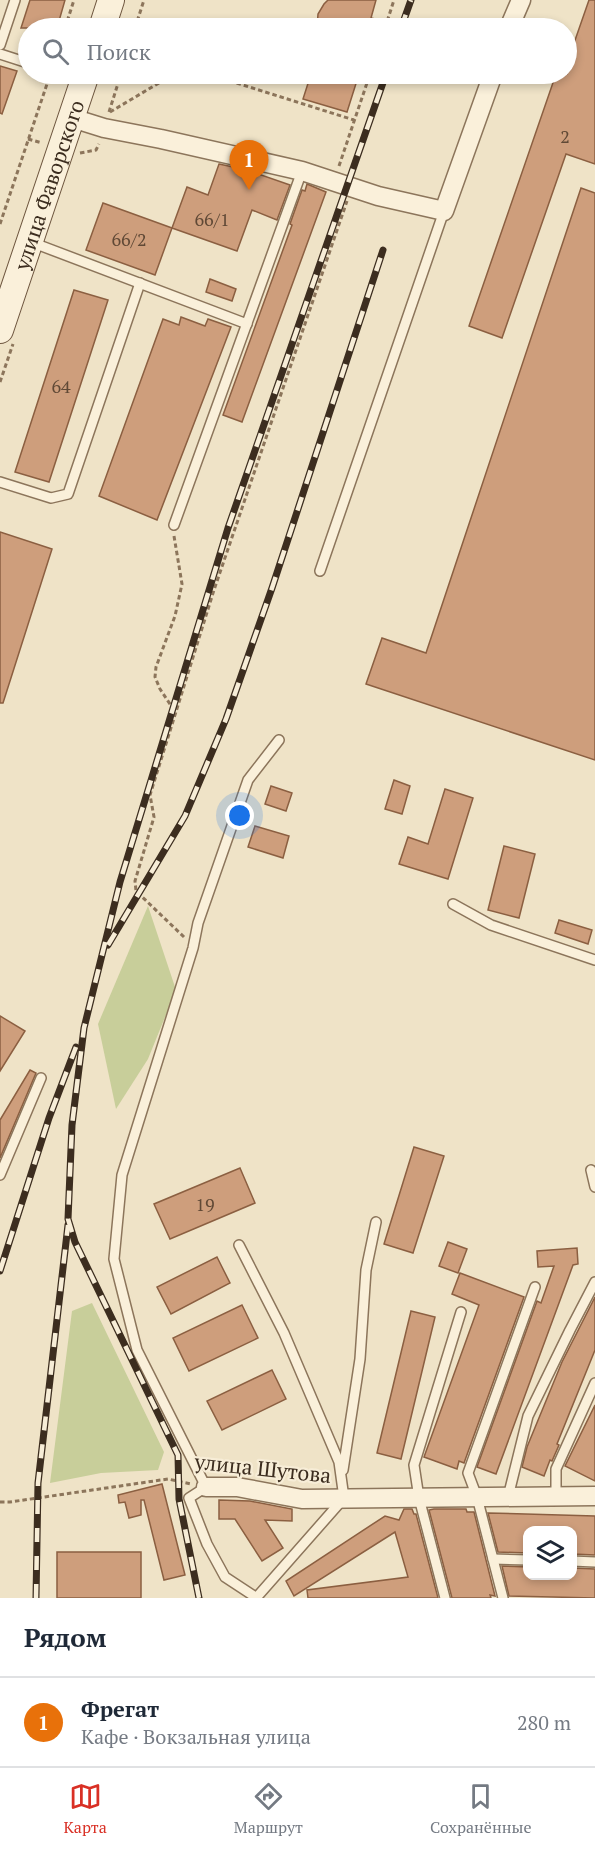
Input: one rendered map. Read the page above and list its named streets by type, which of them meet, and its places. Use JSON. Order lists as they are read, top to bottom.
{
  "streets": {
    "street": ["улица Фаворского", "улица Шутова"]
  },
  "house_numbers": [
    "2",
    "66/1",
    "66/2",
    "64",
    "19"
  ],
  "page": {
    "search": "Поиск",
    "pins": "1",
    "heading": "Рядом",
    "list": [
      {
        "mark": "1",
        "name": "Фрегат",
        "note": "Кафе · Вокзальная улица",
        "value": "280 m"
      }
    ],
    "nav": ["Карта", "Маршрут", "Сохранённые"]
  }
}
